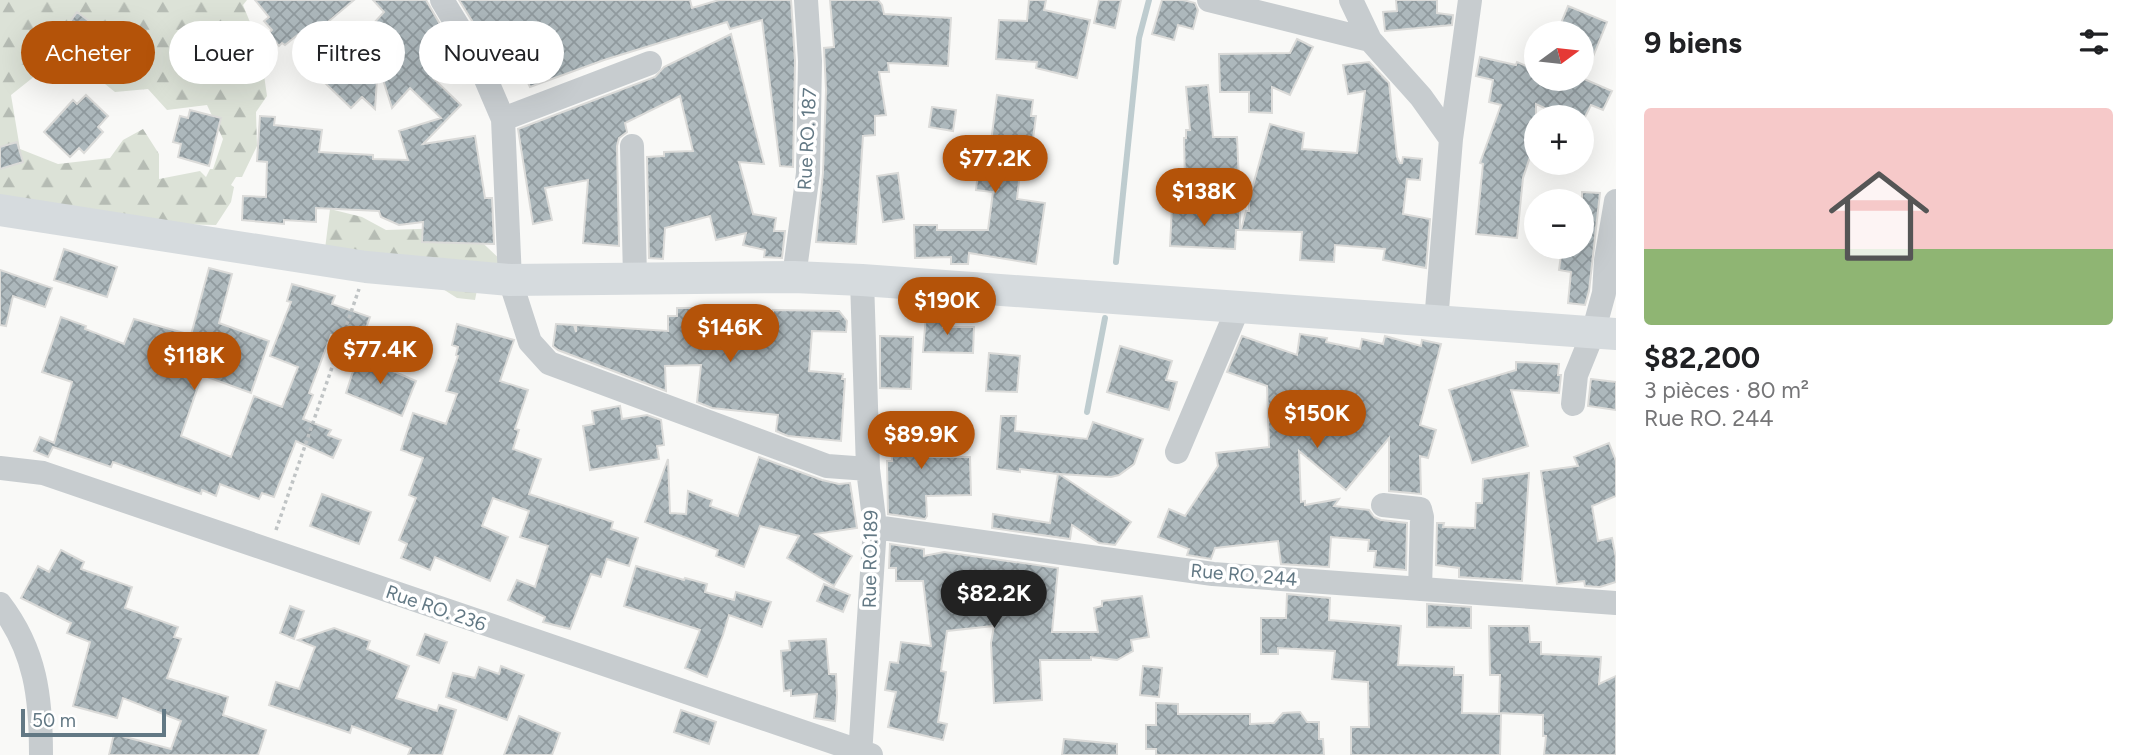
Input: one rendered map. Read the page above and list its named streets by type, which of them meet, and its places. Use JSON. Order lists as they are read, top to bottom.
{
  "streets": {
    "street": [
      "Rue RO. 187",
      "Rue RO.189",
      "Rue RO. 244",
      "Rue RO. 236"
    ]
  },
  "crossings": [
    ["Rue RO.189", "Rue RO. 244"],
    ["Rue RO.189", "Rue RO. 236"]
  ],
  "scale_bar": "50 m",
  "north": "right",
  "page": {
    "heading": "9 biens",
    "map_buttons": ["+", "−"],
    "chip": [
      "Acheter",
      "Louer",
      "Filtres",
      "Nouveau"
    ],
    "list": [
      {
        "name": "$82,200",
        "note": "3 pièces · 80 m² · Rue RO. 244"
      }
    ],
    "price": [
      "$77.2K",
      "$138K",
      "$190K",
      "$146K",
      "$77.4K",
      "$118K",
      "$150K",
      "$89.9K",
      "$82.2K"
    ],
    "scale": "50 m"
  }
}
